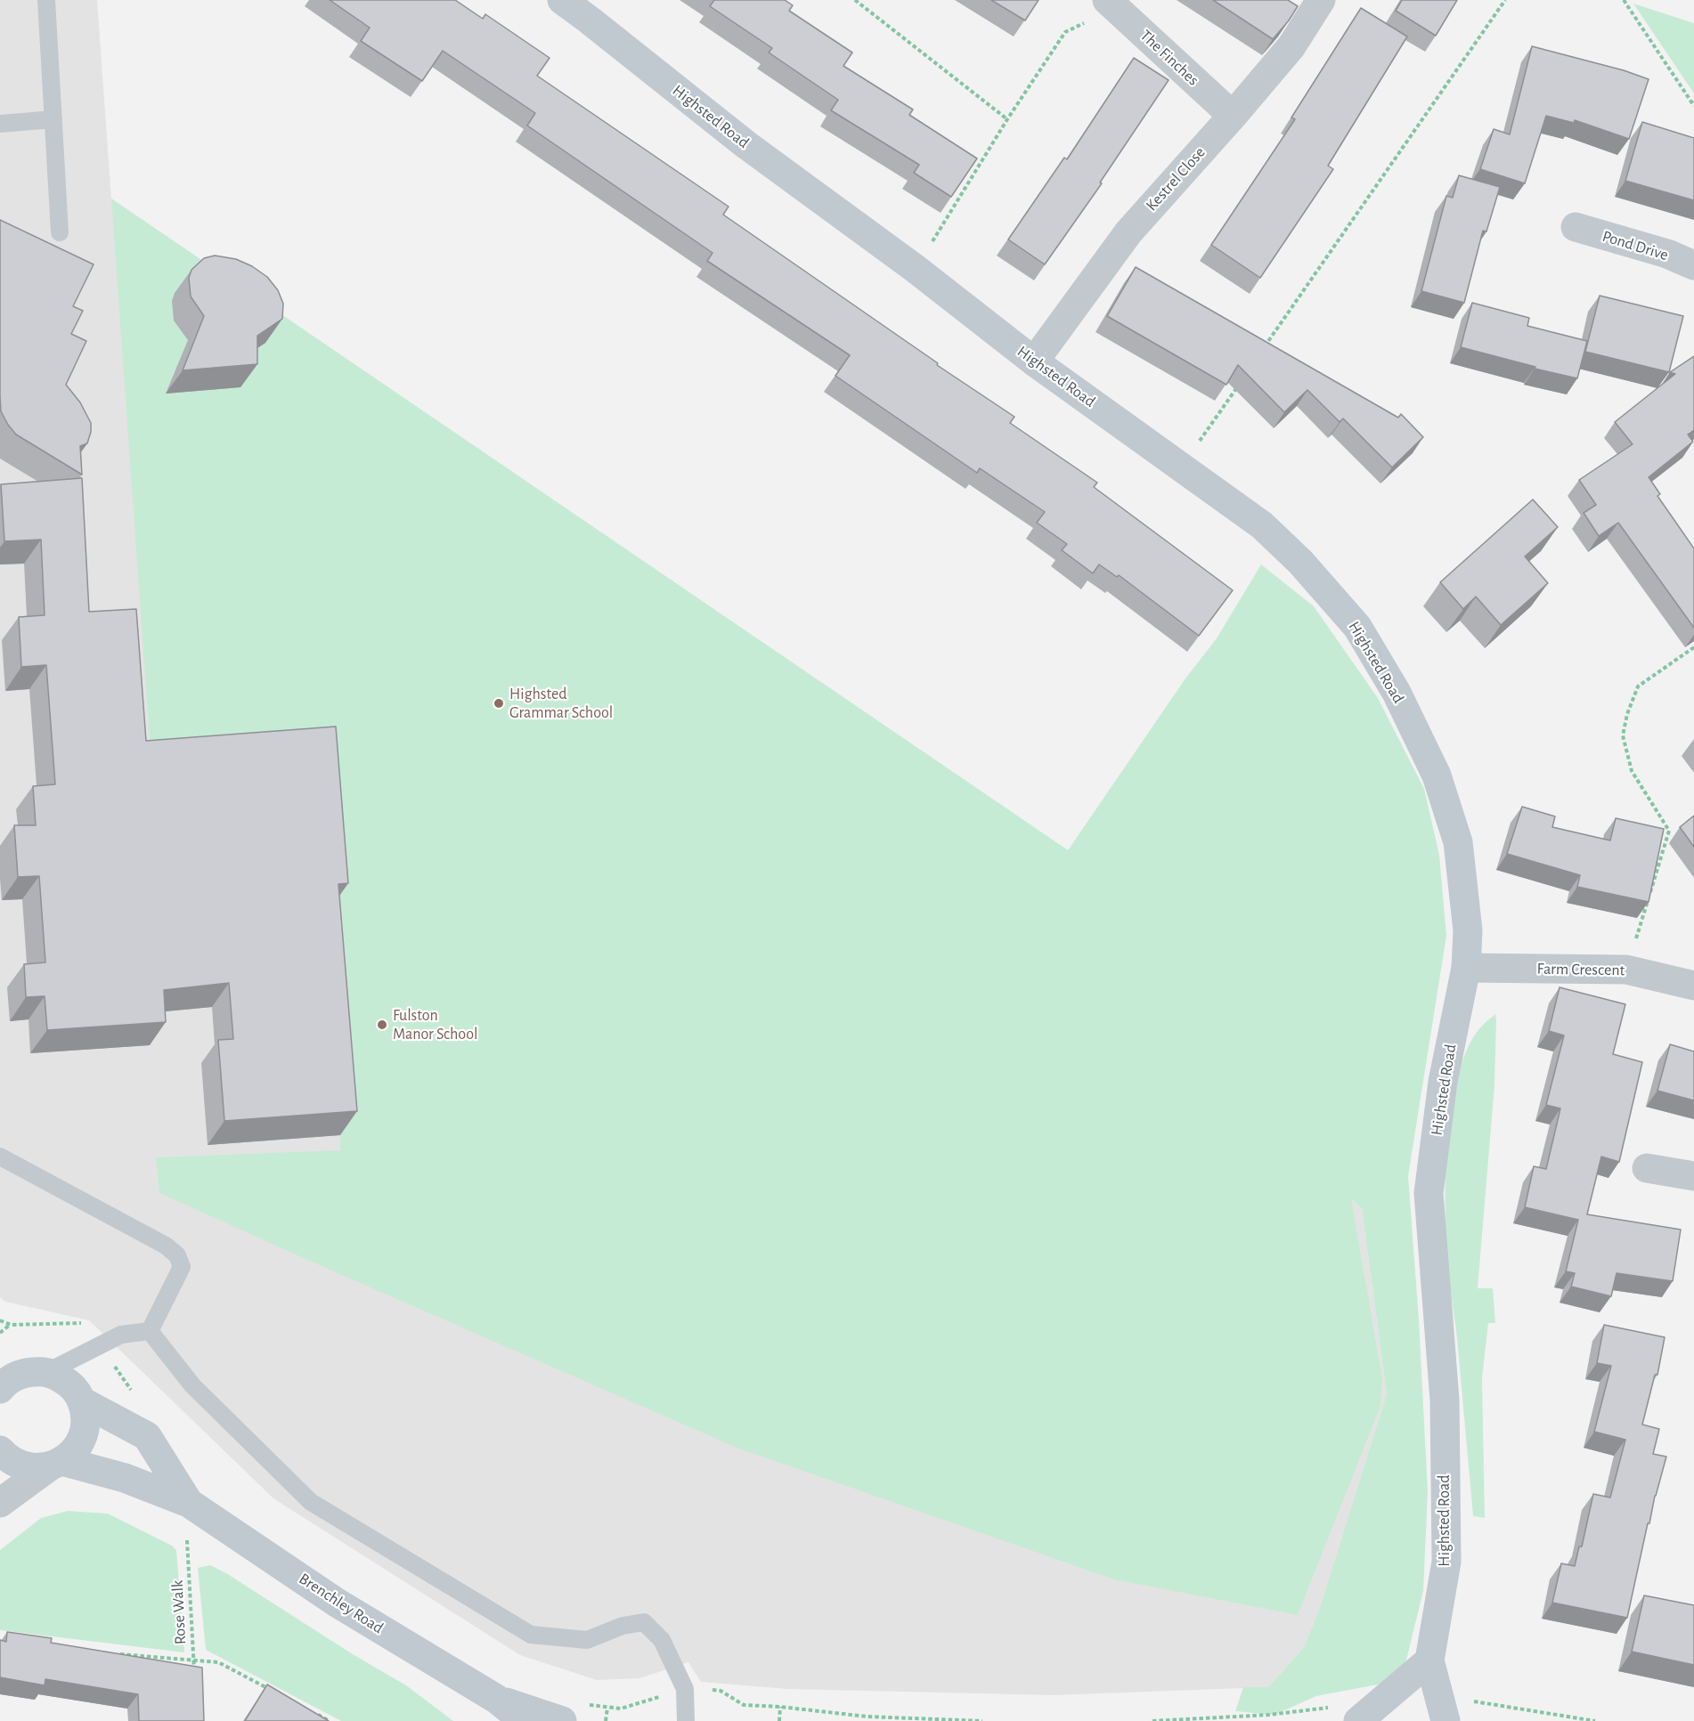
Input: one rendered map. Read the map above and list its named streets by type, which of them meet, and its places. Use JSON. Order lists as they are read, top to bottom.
{
  "streets": {
    "street": [
      "The Finches",
      "Highsted Road",
      "Kestrel Close",
      "Pond Drive",
      "Farm Crescent",
      "Brenchley Road"
    ],
    "path": ["Rose Walk"]
  },
  "crossings": [
    ["The Finches", "Kestrel Close"],
    ["Highsted Road", "Kestrel Close"],
    ["Highsted Road", "Farm Crescent"]
  ],
  "places": ["Highsted Grammar School", "Fulston Manor School"]
}
